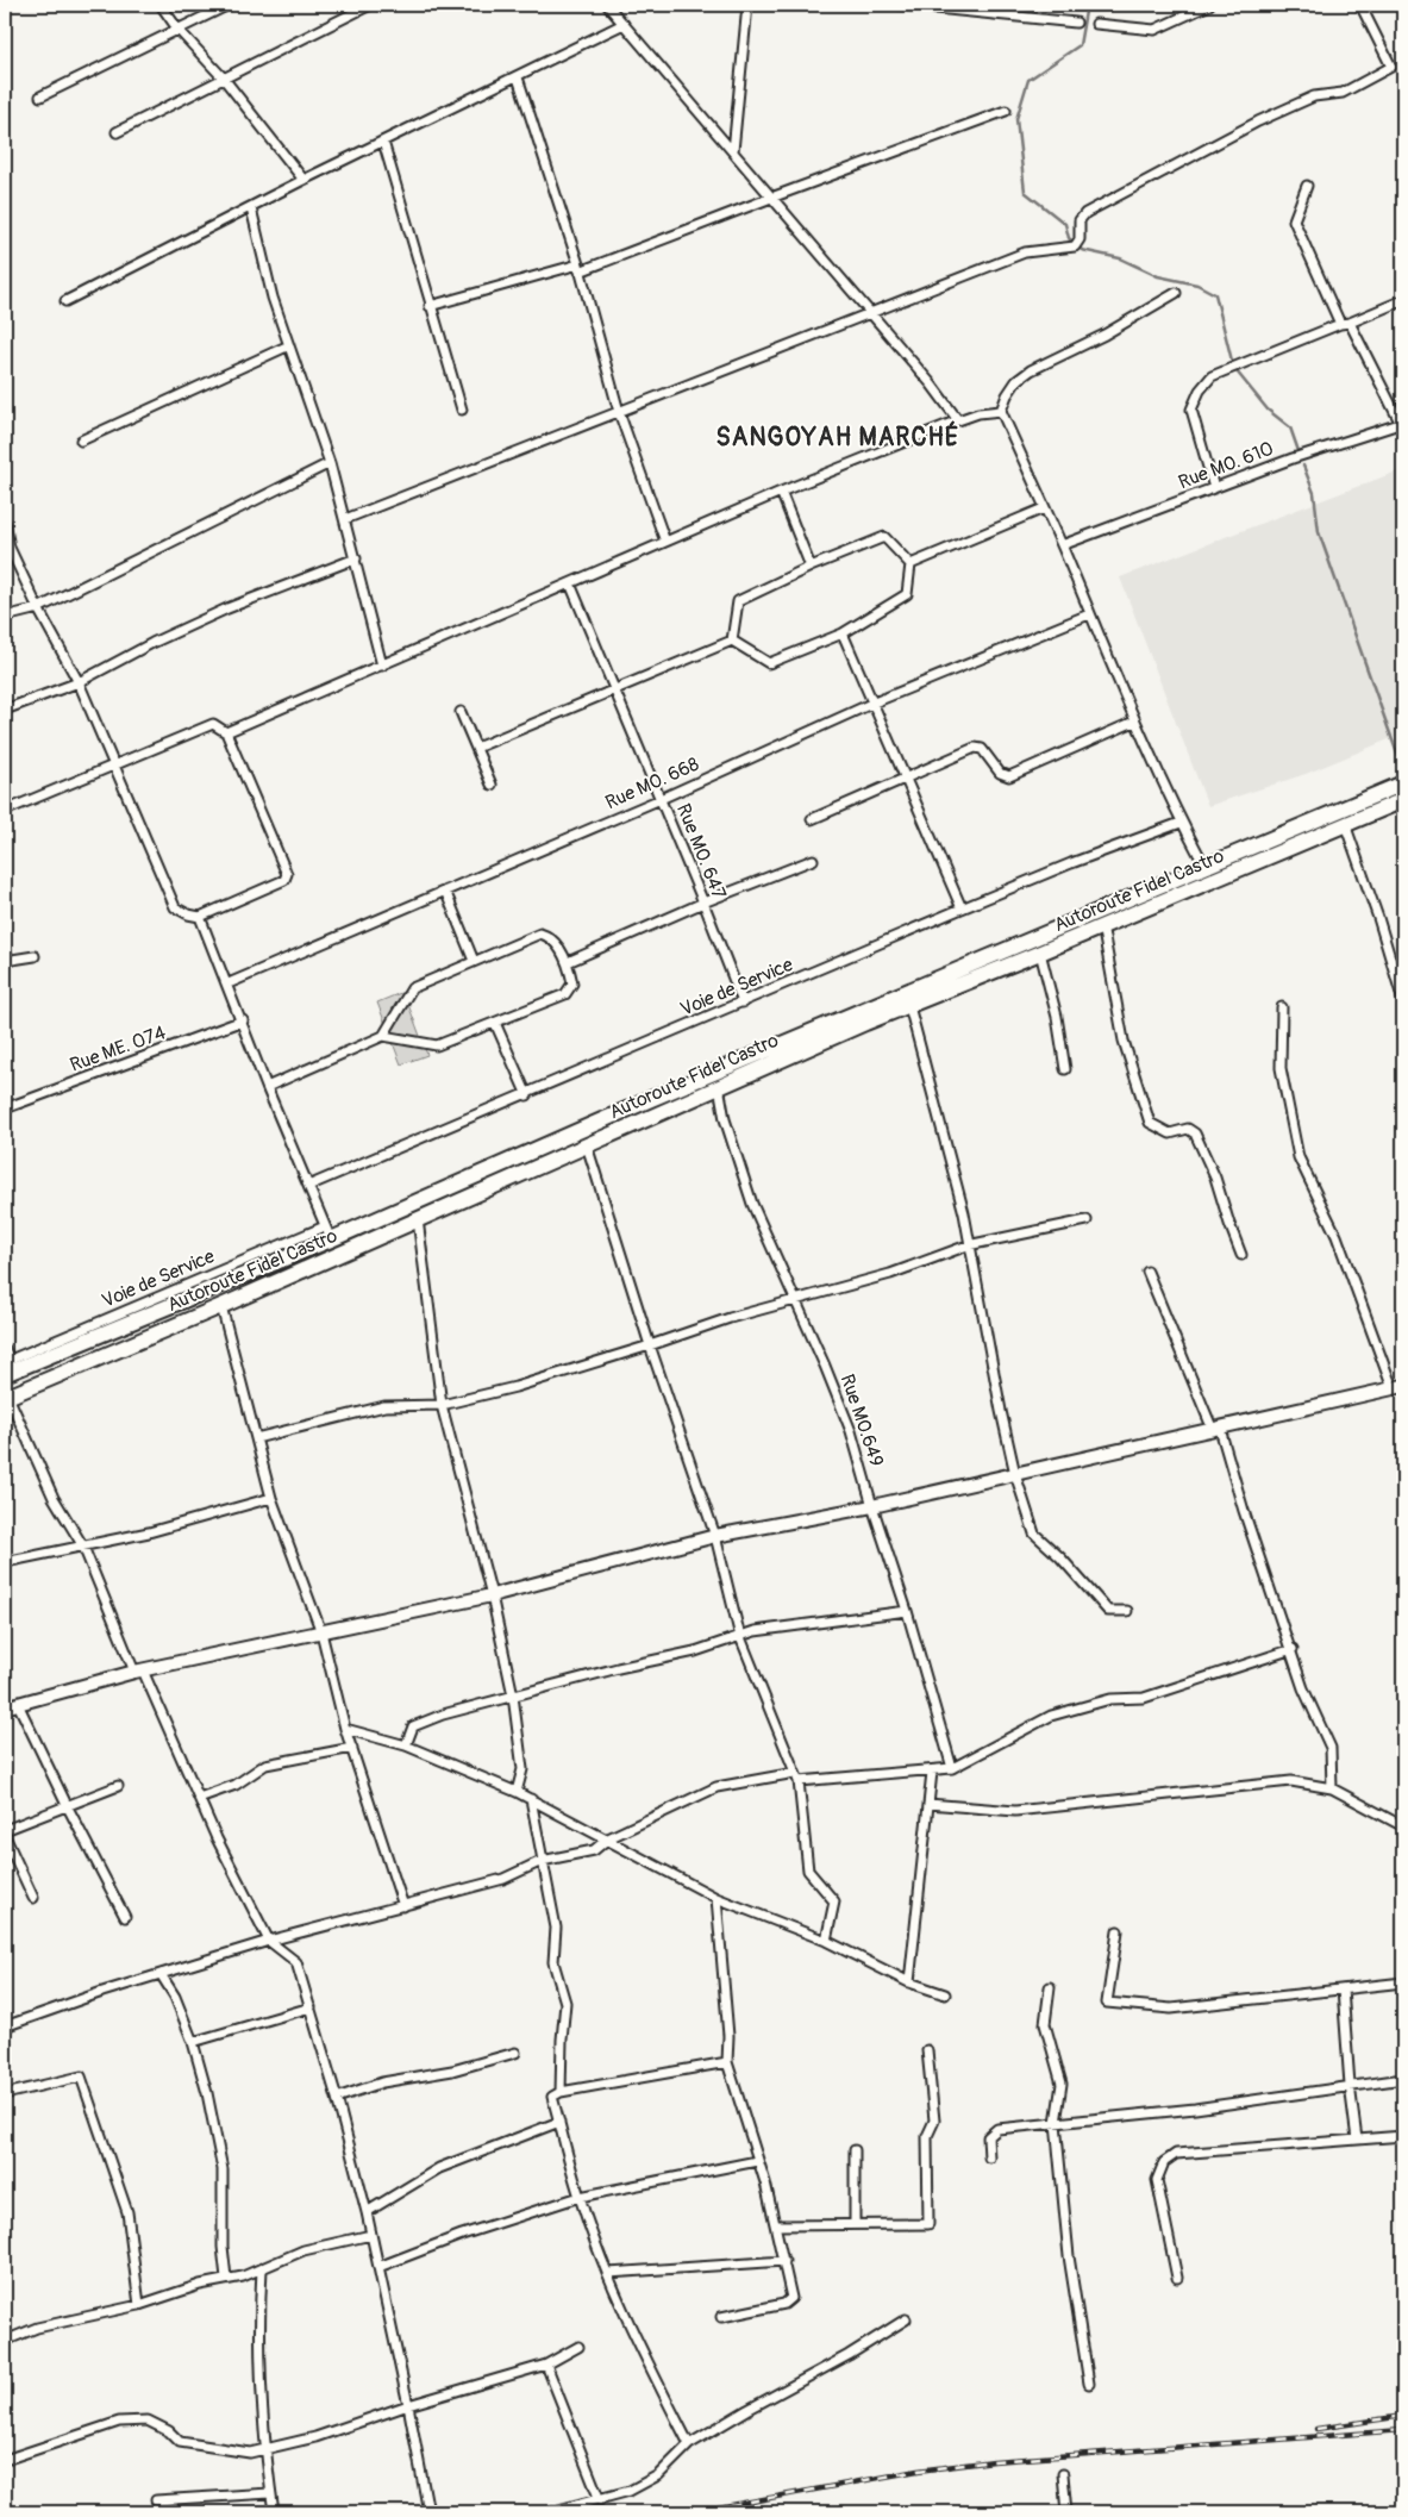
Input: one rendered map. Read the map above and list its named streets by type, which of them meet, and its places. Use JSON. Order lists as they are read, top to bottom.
{
  "streets": {
    "highway": ["Autoroute Fidel Castro"],
    "street": [
      "Rue MO. 610",
      "Rue MO. 668",
      "Rue MO. 647",
      "Voie de Service",
      "Rue ME. 074",
      "Rue MO.649"
    ]
  },
  "crossings": [
    ["Rue MO. 668", "Rue MO. 647"],
    ["Rue MO. 647", "Voie de Service"],
    ["Autoroute Fidel Castro", "Rue MO.649"]
  ],
  "districts": ["SANGOYAH MARCHÉ"]
}
